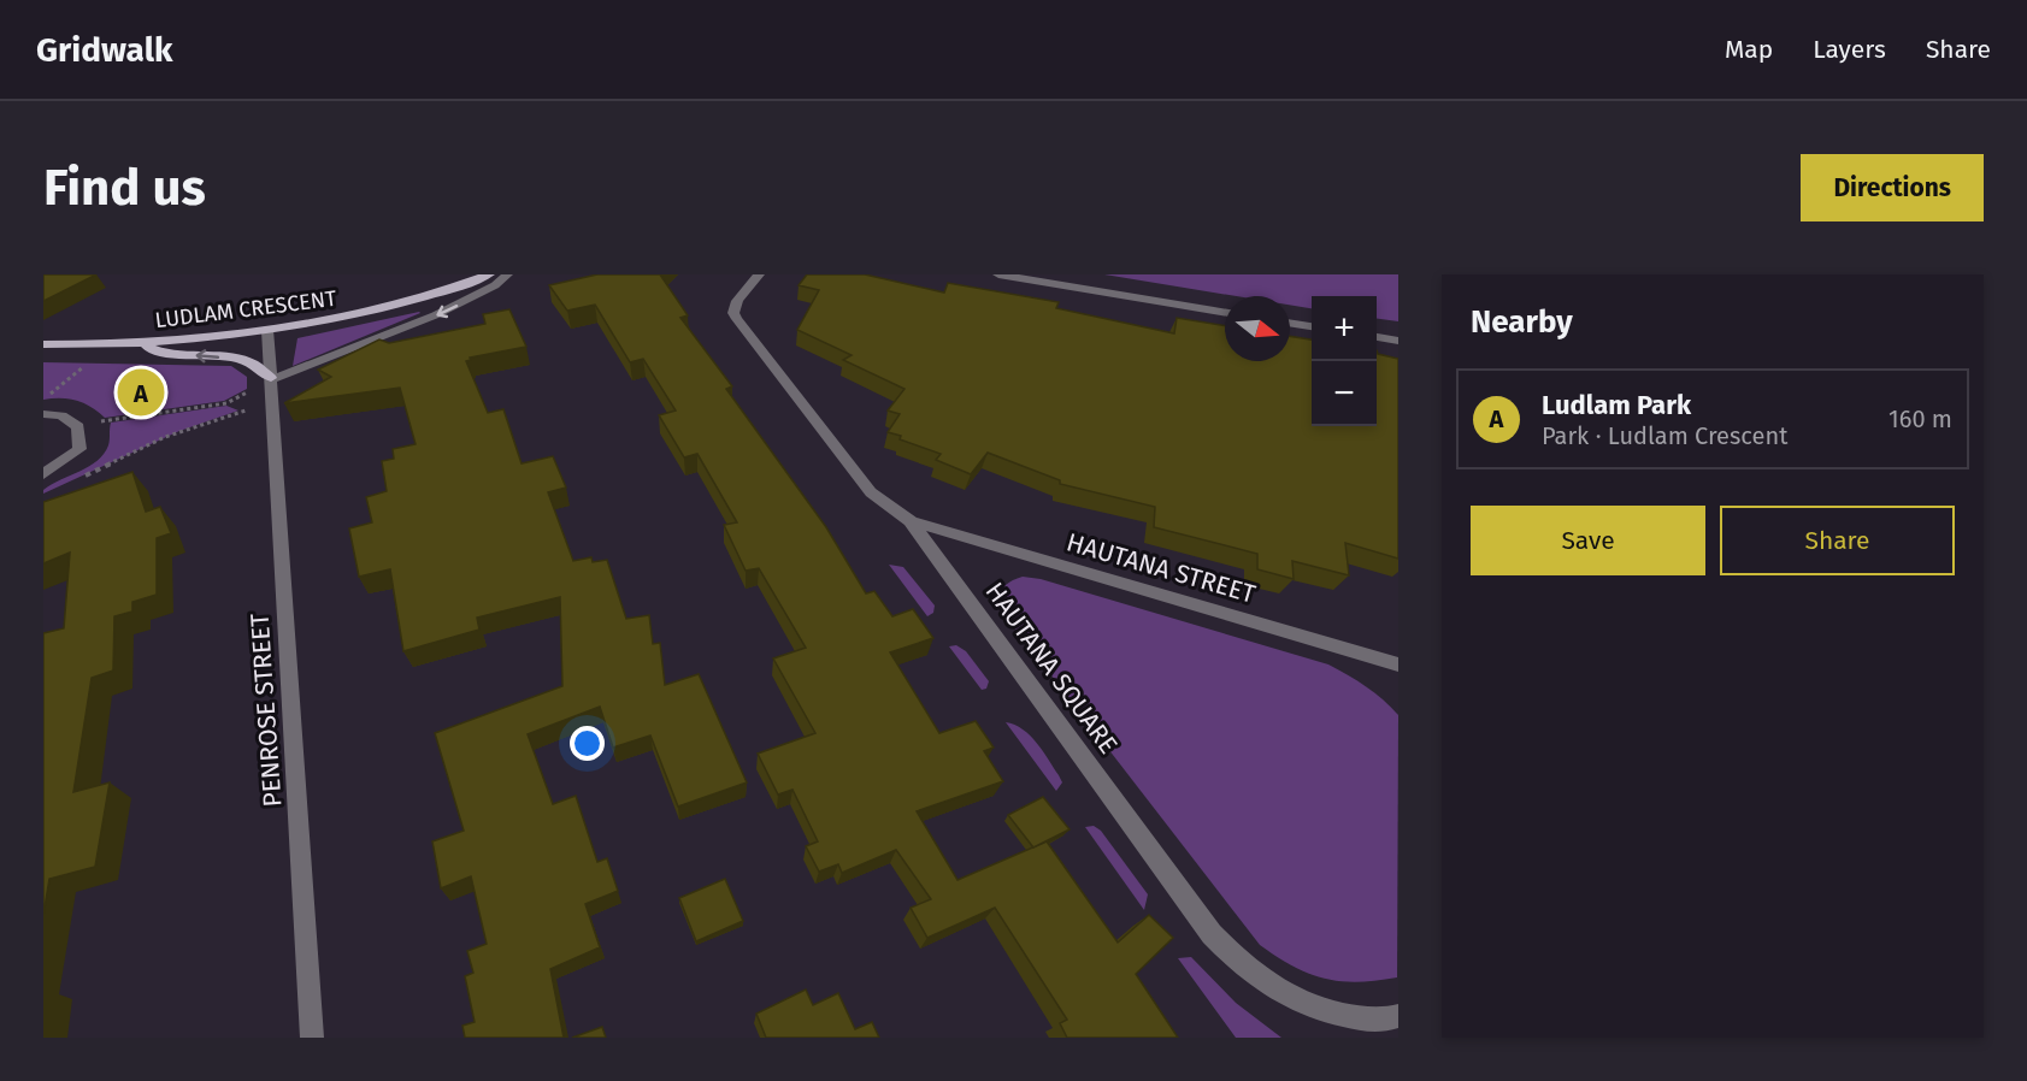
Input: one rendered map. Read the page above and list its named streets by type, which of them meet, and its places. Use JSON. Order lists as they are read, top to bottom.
{
  "streets": {
    "main road": ["LUDLAM CRESCENT"],
    "street": ["HAUTANA STREET", "HAUTANA SQUARE", "PENROSE STREET"]
  },
  "crossings": [
    ["LUDLAM CRESCENT", "PENROSE STREET"],
    ["HAUTANA STREET", "HAUTANA SQUARE"]
  ],
  "north": "right",
  "page": {
    "header": "Gridwalk",
    "nav": ["Map", "Layers", "Share"],
    "buttons": [
      "Directions",
      ["Save", "Share"]
    ],
    "title": "Find us",
    "heading": "Nearby",
    "map_buttons": ["+", "−"],
    "pins": "A",
    "list": [
      {
        "mark": "A",
        "name": "Ludlam Park",
        "note": "Park · Ludlam Crescent",
        "value": "160 m"
      }
    ]
  }
}
